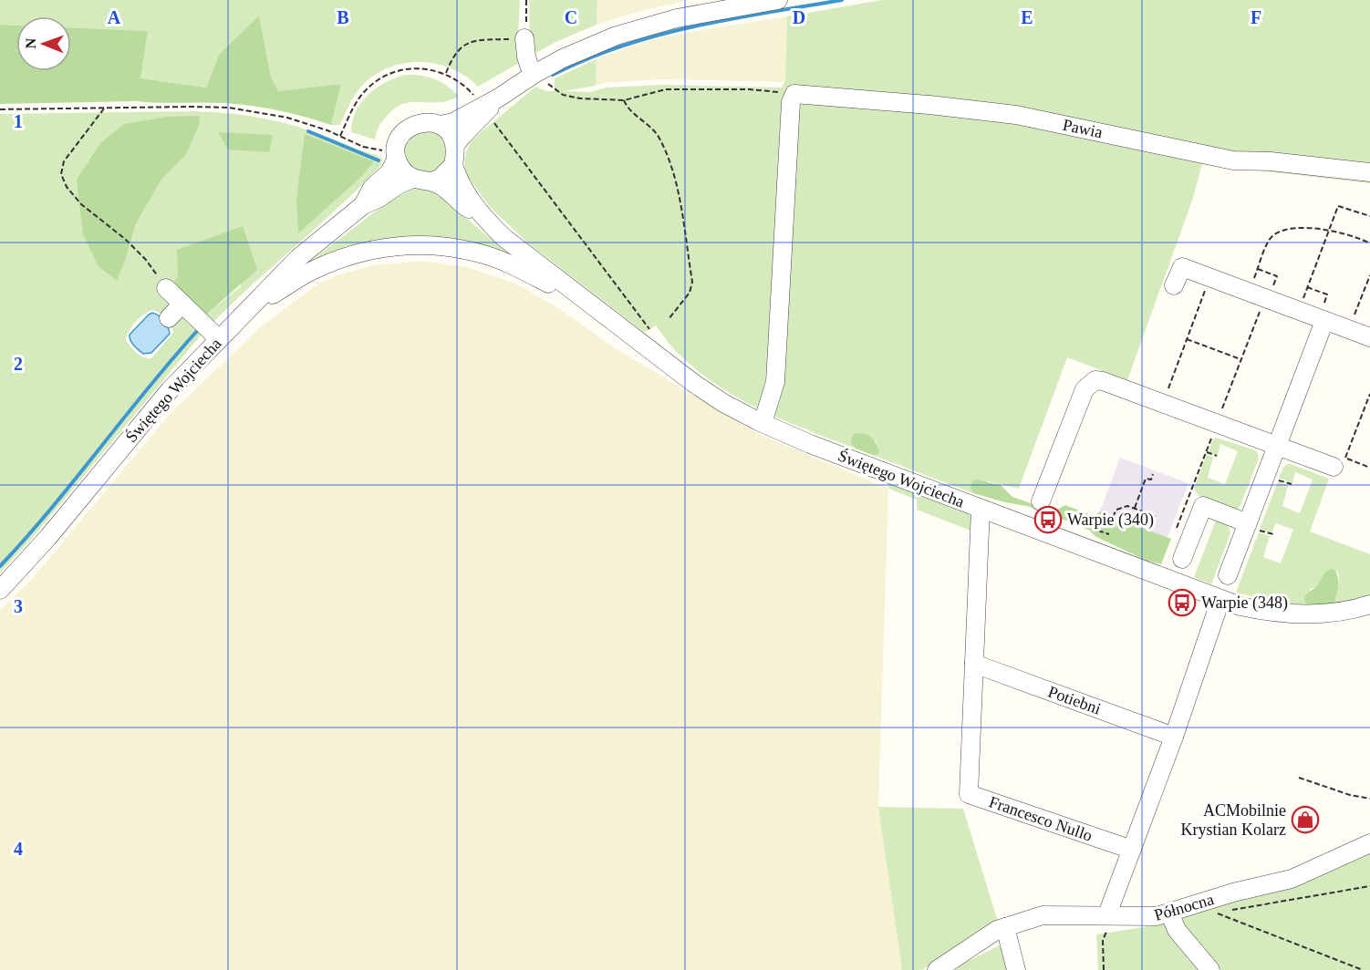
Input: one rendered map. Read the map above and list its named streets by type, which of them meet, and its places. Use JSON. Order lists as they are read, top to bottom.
{
  "streets": {
    "street": [
      "Pawia",
      "Świętego Wojciecha",
      "Potiebni",
      "Francesco Nullo",
      "Północna"
    ]
  },
  "crossings": [
    ["Świętego Wojciecha", "Francesco Nullo"],
    ["Potiebni", "Francesco Nullo"]
  ],
  "places": {
    "bus stop": ["Warpie (340)", "Warpie (348)"],
    "shop": ["ACMobilnie Krystian Kolarz"]
  },
  "north": "left",
  "grid": {
    "columns": [
      "A",
      "B",
      "C",
      "D",
      "E",
      "F"
    ],
    "rows": [
      "1",
      "2",
      "3",
      "4"
    ]
  }
}
